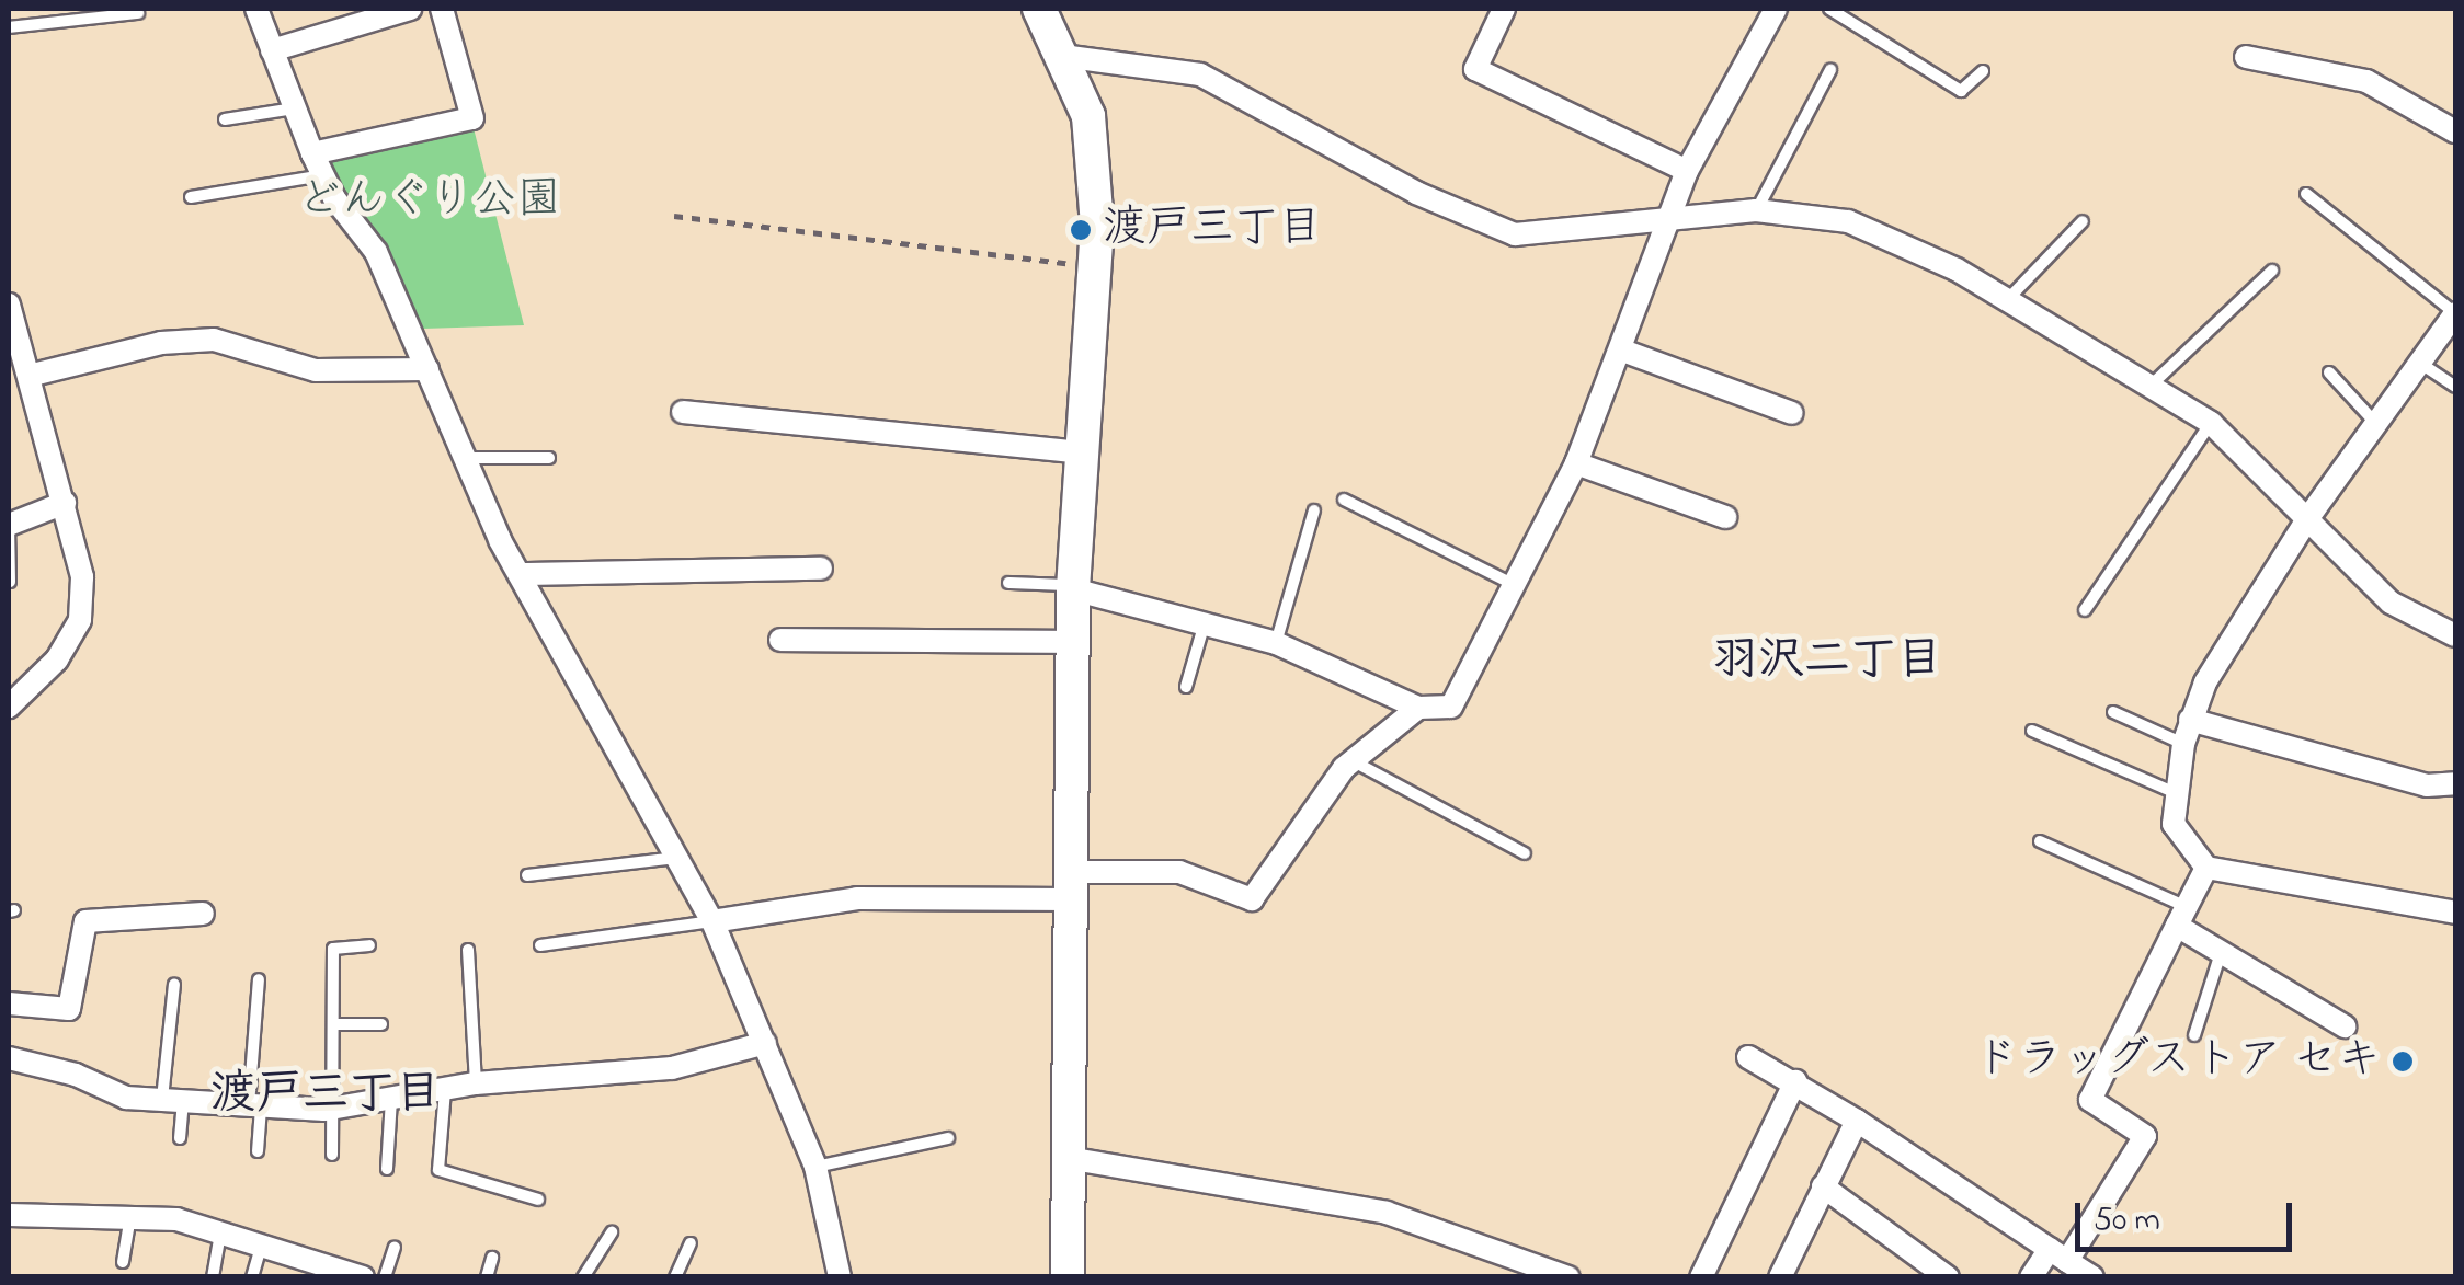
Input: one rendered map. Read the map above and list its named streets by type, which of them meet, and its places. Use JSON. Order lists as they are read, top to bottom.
{
  "districts": ["羽沢二丁目", "渡戸三丁目"],
  "parks": ["どんぐり公園"],
  "places": ["渡戸三丁目", "ドラッグストア セキ"],
  "scale_bar": "50 m"
}
